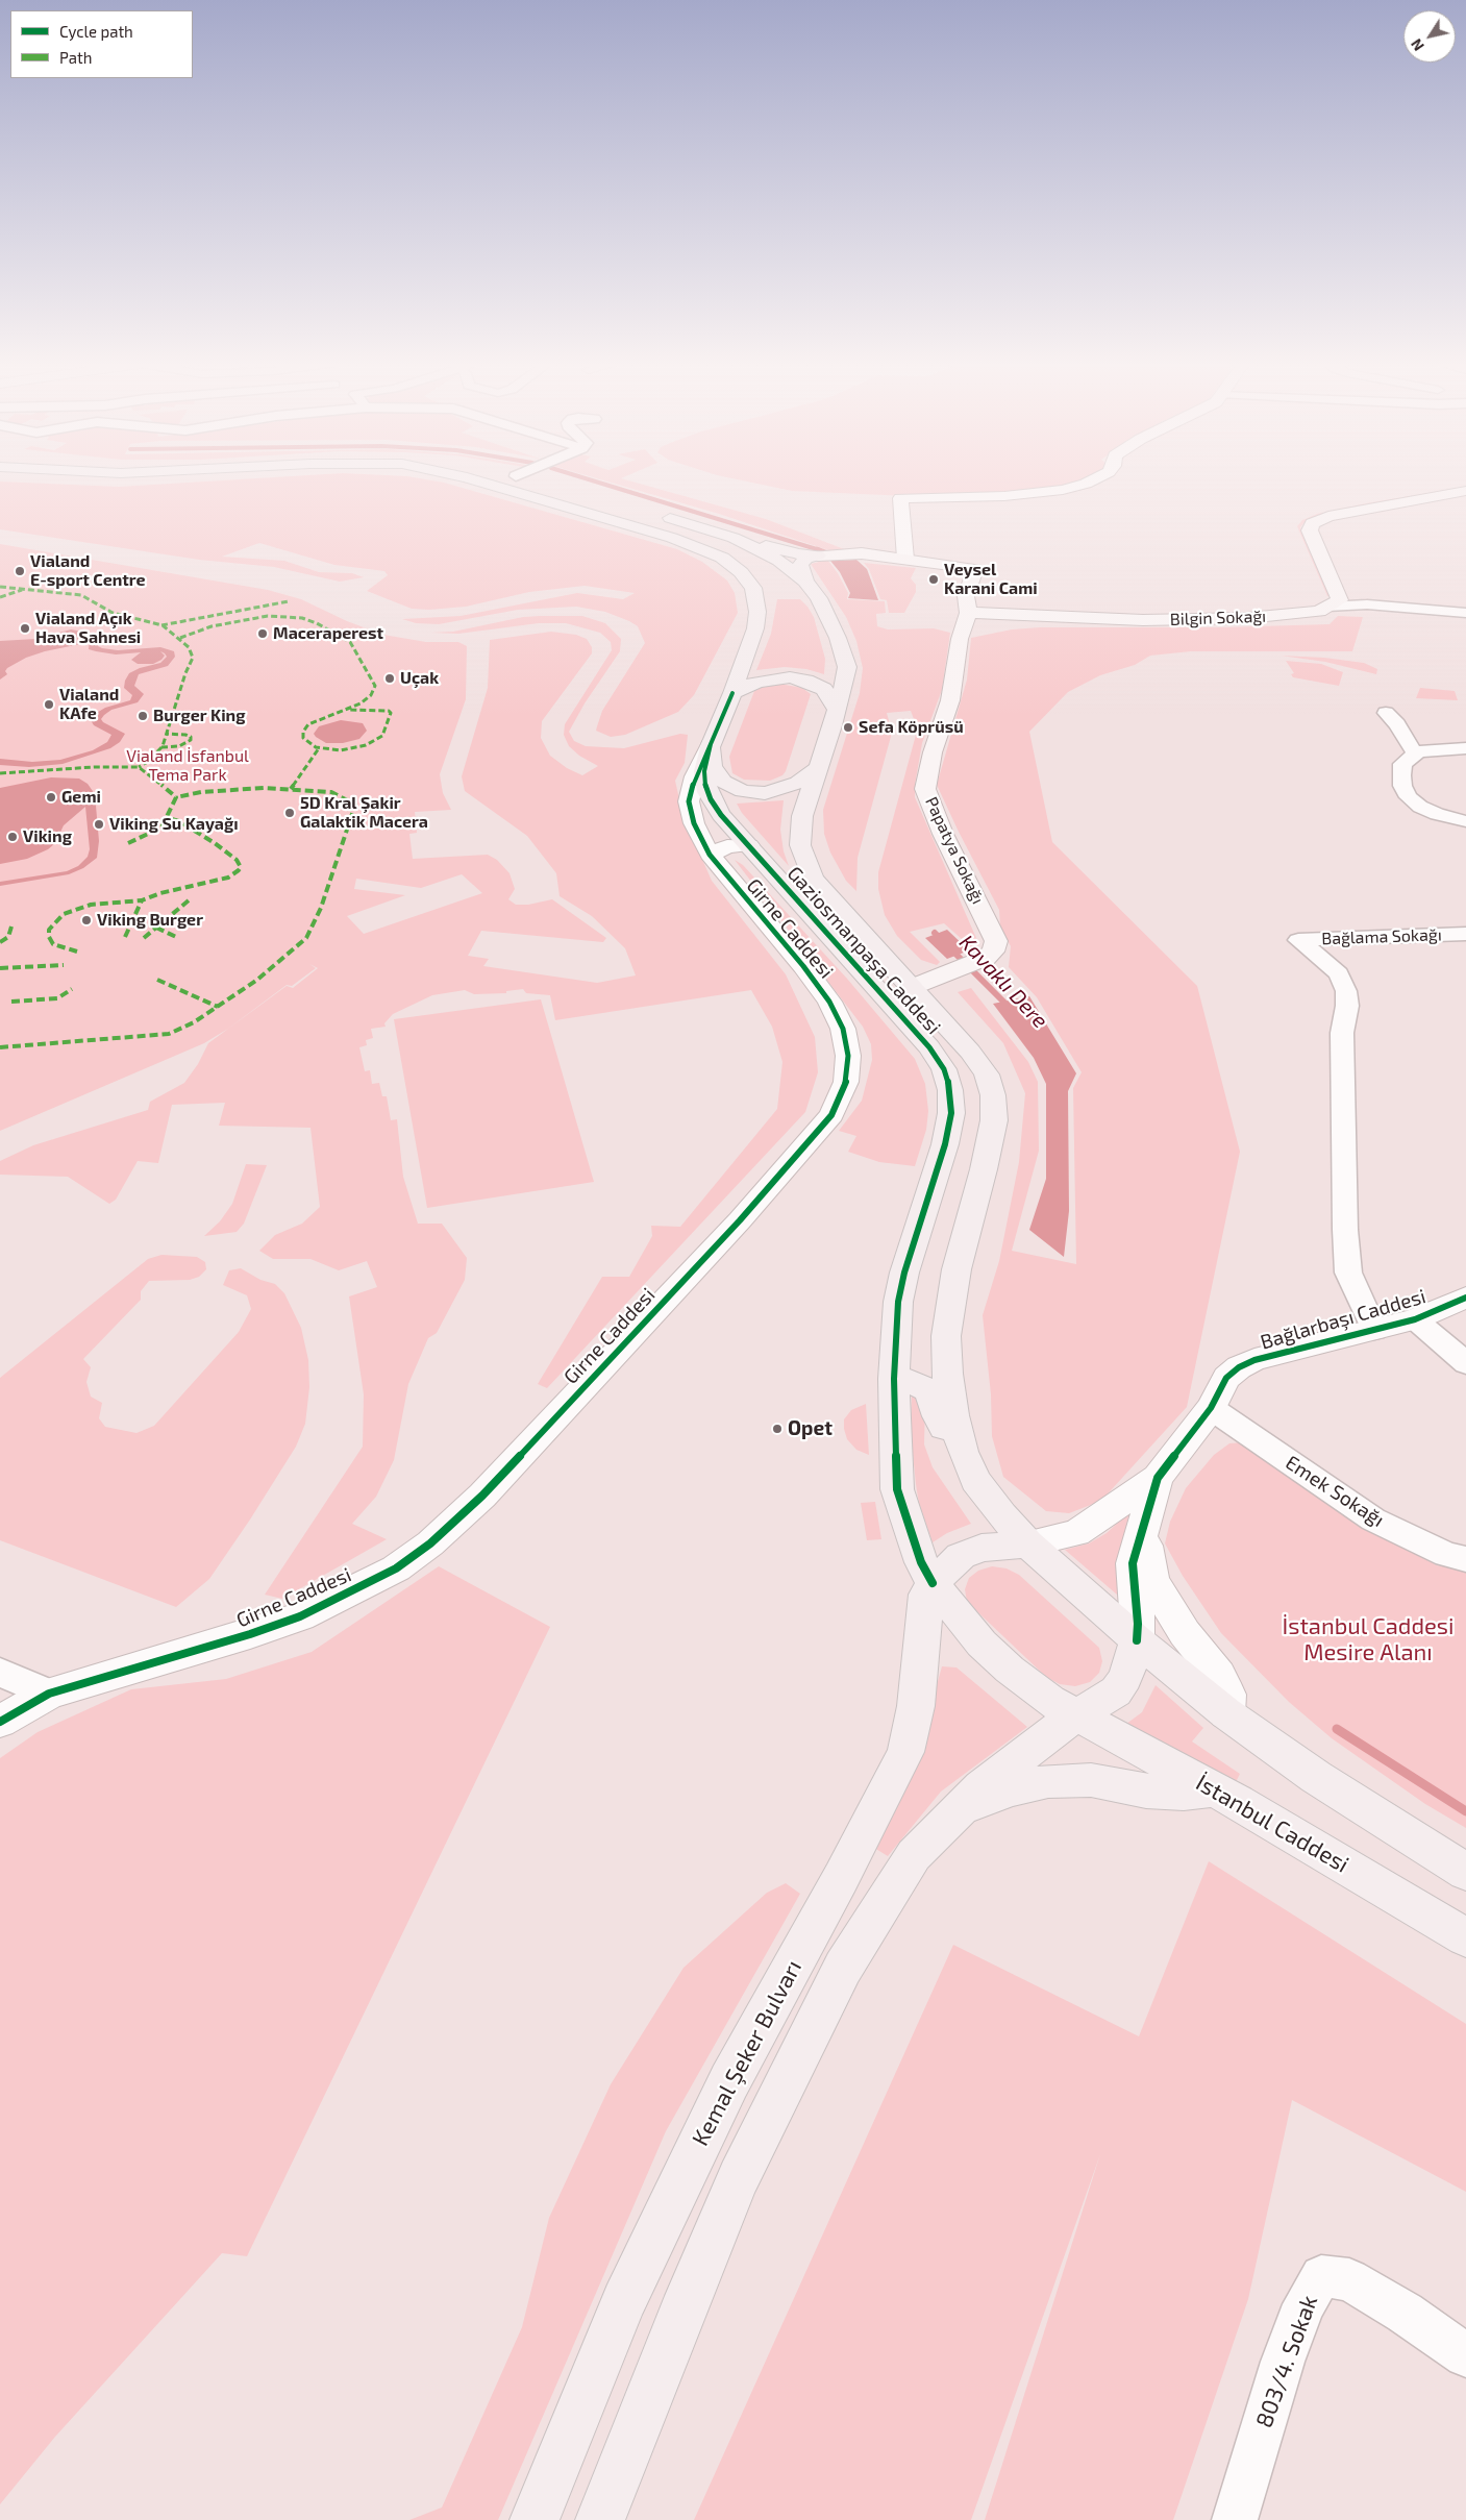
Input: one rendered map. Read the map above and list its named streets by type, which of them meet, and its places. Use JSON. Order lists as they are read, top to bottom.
{
  "streets": {
    "main road": [
      "Bilgin Sokağı",
      "Papatya Sokağı",
      "Gaziosmanpaşa Caddesi",
      "İstanbul Caddesi",
      "Kemal Şeker Bulvarı"
    ],
    "street": [
      "Girne Caddesi",
      "Bağlama Sokağı",
      "Bağlarbaşı Caddesi",
      "Emek Sokağı",
      "803/4. Sokak"
    ]
  },
  "crossings": [
    ["Bilgin Sokağı", "Papatya Sokağı"],
    ["Papatya Sokağı", "Gaziosmanpaşa Caddesi"],
    ["Girne Caddesi", "Gaziosmanpaşa Caddesi"],
    ["Bağlama Sokağı", "Bağlarbaşı Caddesi"],
    ["Gaziosmanpaşa Caddesi", "İstanbul Caddesi"],
    ["Gaziosmanpaşa Caddesi", "Kemal Şeker Bulvarı"],
    ["Bağlarbaşı Caddesi", "Emek Sokağı"],
    ["İstanbul Caddesi", "Kemal Şeker Bulvarı"]
  ],
  "water": ["Kavaklı Dere"],
  "parks": ["Vialand İsfanbul Tema Park", "İstanbul Caddesi Mesire Alanı"],
  "places": [
    "Vialand E-sport Centre",
    "Veysel Karani Cami",
    "Vialand Açık Hava Sahnesi",
    "Maceraperest",
    "Uçak",
    "Vialand KAfe",
    "Burger King",
    "Sefa Köprüsü",
    "Gemi",
    "5D Kral Şakir Galaktik Macera",
    "Viking Su Kayağı",
    "Viking",
    "Viking Burger",
    "Opet"
  ],
  "legend": ["Cycle path", "Path"],
  "north": "bottom left"
}
